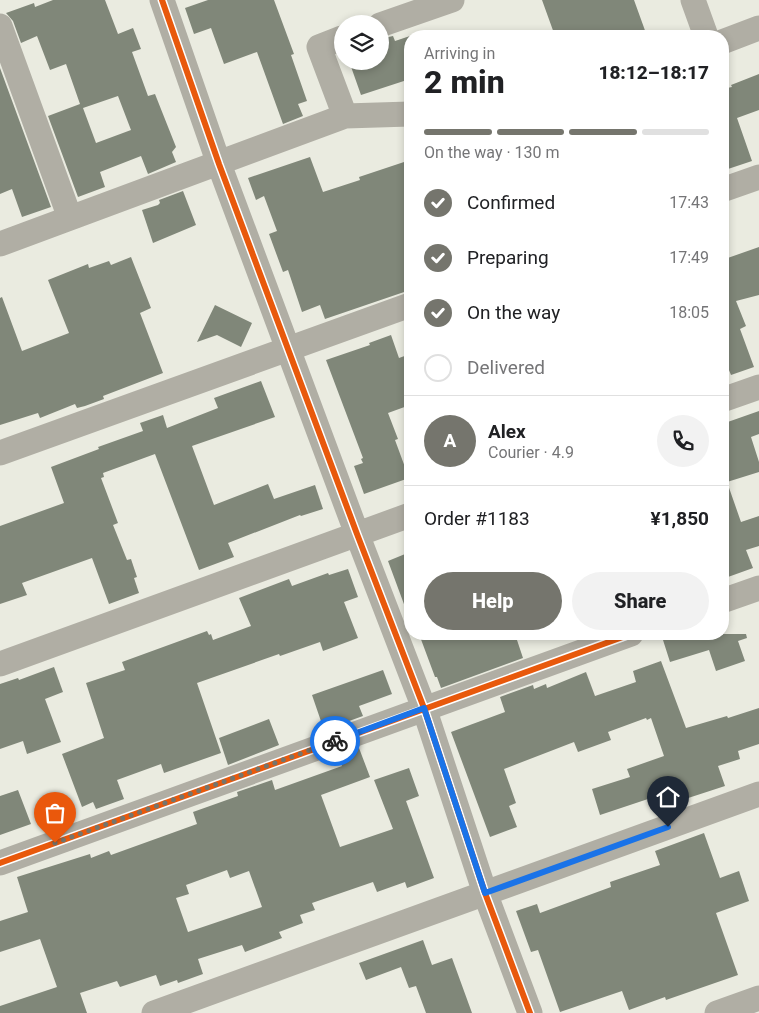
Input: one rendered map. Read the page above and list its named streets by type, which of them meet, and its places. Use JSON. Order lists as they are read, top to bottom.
{
  "page": {
    "heading": ["2 min", "Arriving in", "18:12–18:17"],
    "panel": [
      "Alex",
      "Courier · 4.9",
      "Order #1183",
      "¥1,850"
    ],
    "bar": "On the way · 130 m",
    "list": [
      ["Confirmed", "17:43"],
      ["Preparing", "17:49"],
      ["On the way", "18:05"],
      "Delivered"
    ],
    "round": "A",
    "buttons": ["Help", "Share"]
  }
}
